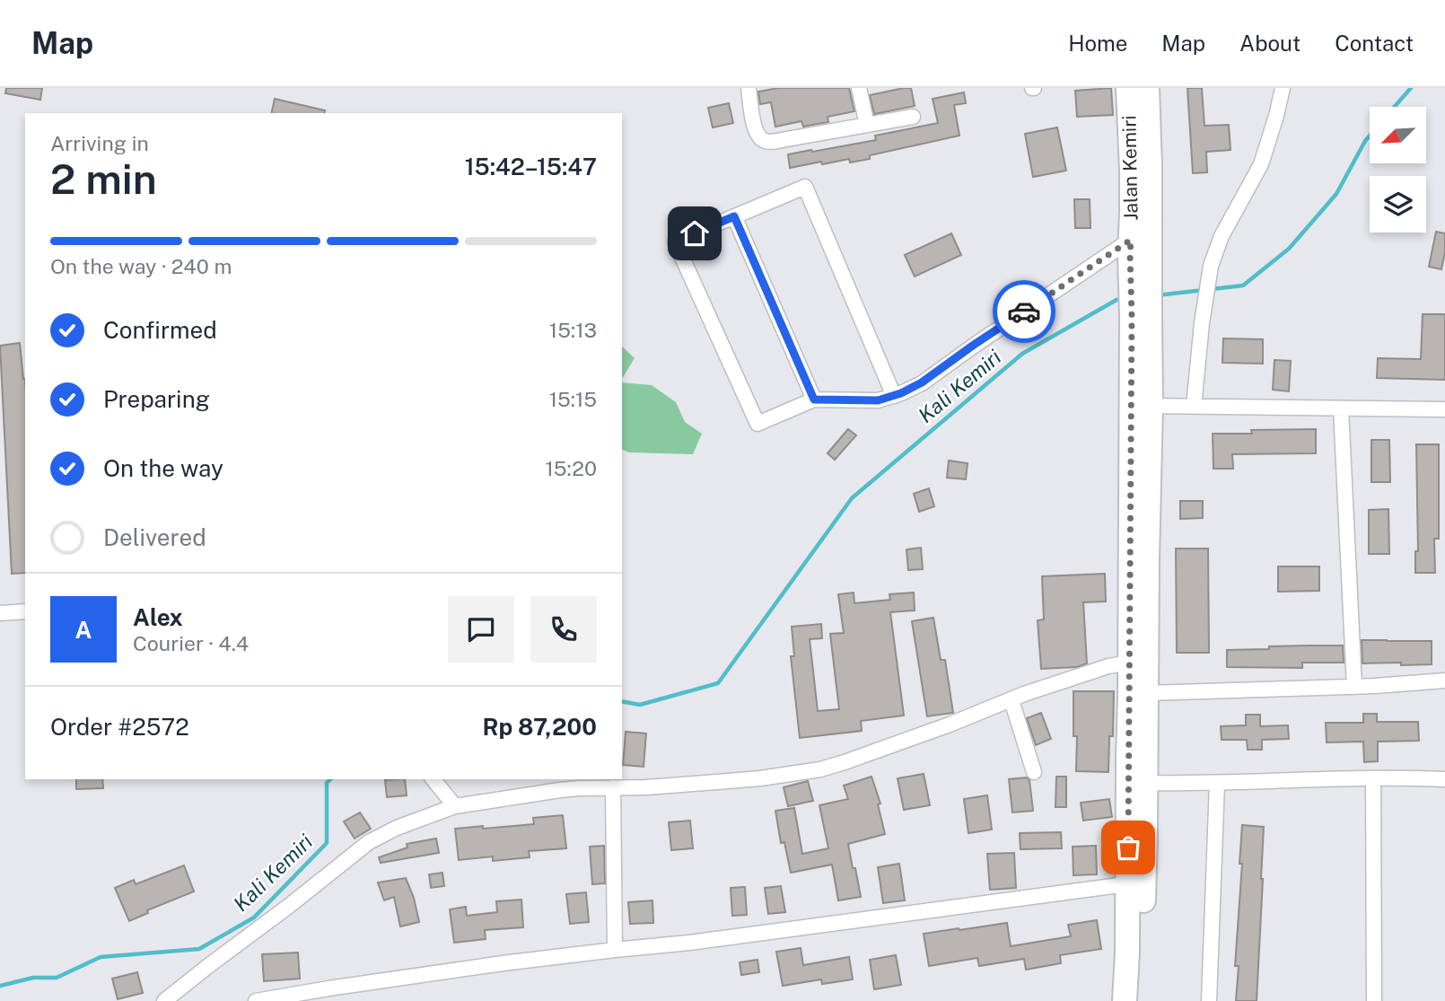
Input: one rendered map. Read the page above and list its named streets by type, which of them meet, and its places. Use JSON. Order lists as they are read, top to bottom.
{
  "streets": {
    "highway": ["Jalan Kemiri"]
  },
  "water": ["Kali Kemiri"],
  "north": "bottom left",
  "page": {
    "header": "Map",
    "nav": [
      "Home",
      "Map",
      "About",
      "Contact"
    ],
    "heading": ["2 min", "Arriving in", "15:42–15:47"],
    "panel": [
      "Alex",
      "Courier · 4.4",
      "Order #2572",
      "Rp 87,200"
    ],
    "bar": "On the way · 240 m",
    "list": [
      ["Confirmed", "15:13"],
      ["Preparing", "15:15"],
      ["On the way", "15:20"],
      "Delivered"
    ],
    "round": "A"
  }
}
